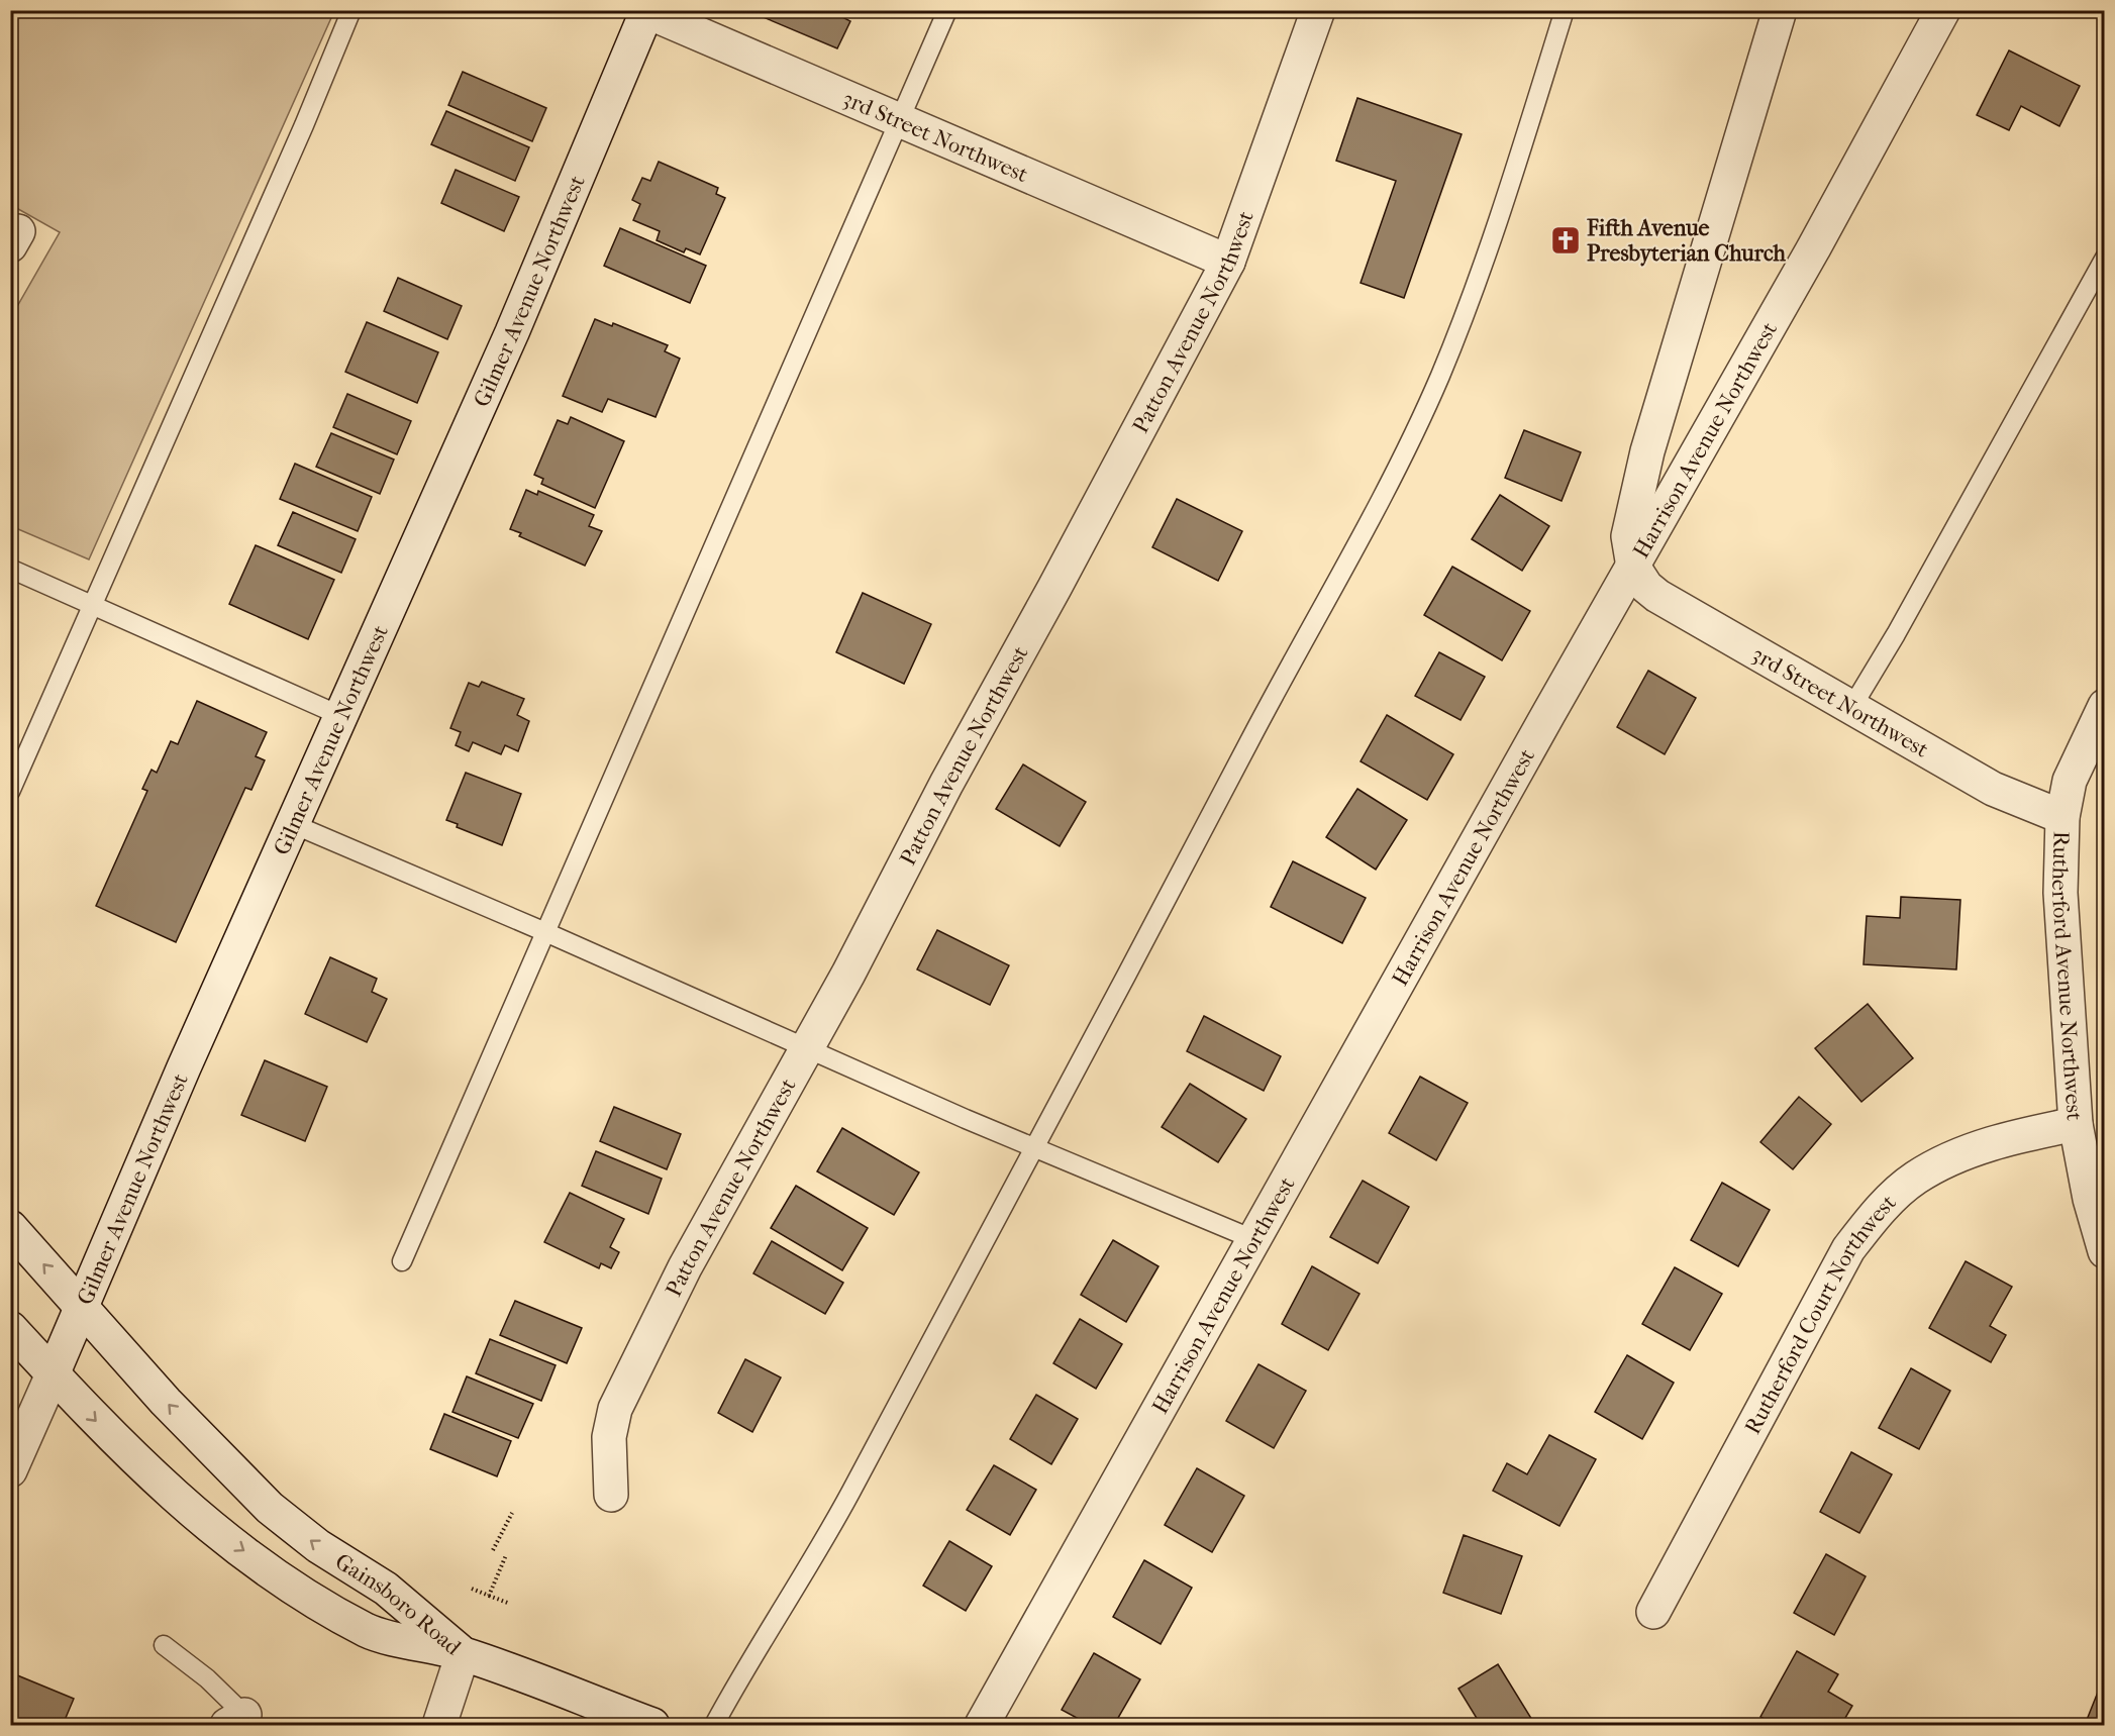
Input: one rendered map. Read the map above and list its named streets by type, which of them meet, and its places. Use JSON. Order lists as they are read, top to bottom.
{
  "streets": {
    "street": [
      "3rd Street Northwest",
      "Gilmer Avenue Northwest",
      "Patton Avenue Northwest",
      "Harrison Avenue Northwest",
      "Rutherford Avenue Northwest",
      "Rutherford Court Northwest",
      "Gainsboro Road"
    ]
  },
  "crossings": [
    ["3rd Street Northwest", "Gilmer Avenue Northwest"],
    ["3rd Street Northwest", "Patton Avenue Northwest"],
    ["3rd Street Northwest", "Harrison Avenue Northwest"],
    ["3rd Street Northwest", "Rutherford Avenue Northwest"],
    ["Gilmer Avenue Northwest", "Gainsboro Road"],
    ["Rutherford Avenue Northwest", "Rutherford Court Northwest"]
  ],
  "places": {
    "church": ["Fifth Avenue Presbyterian Church"]
  }
}
